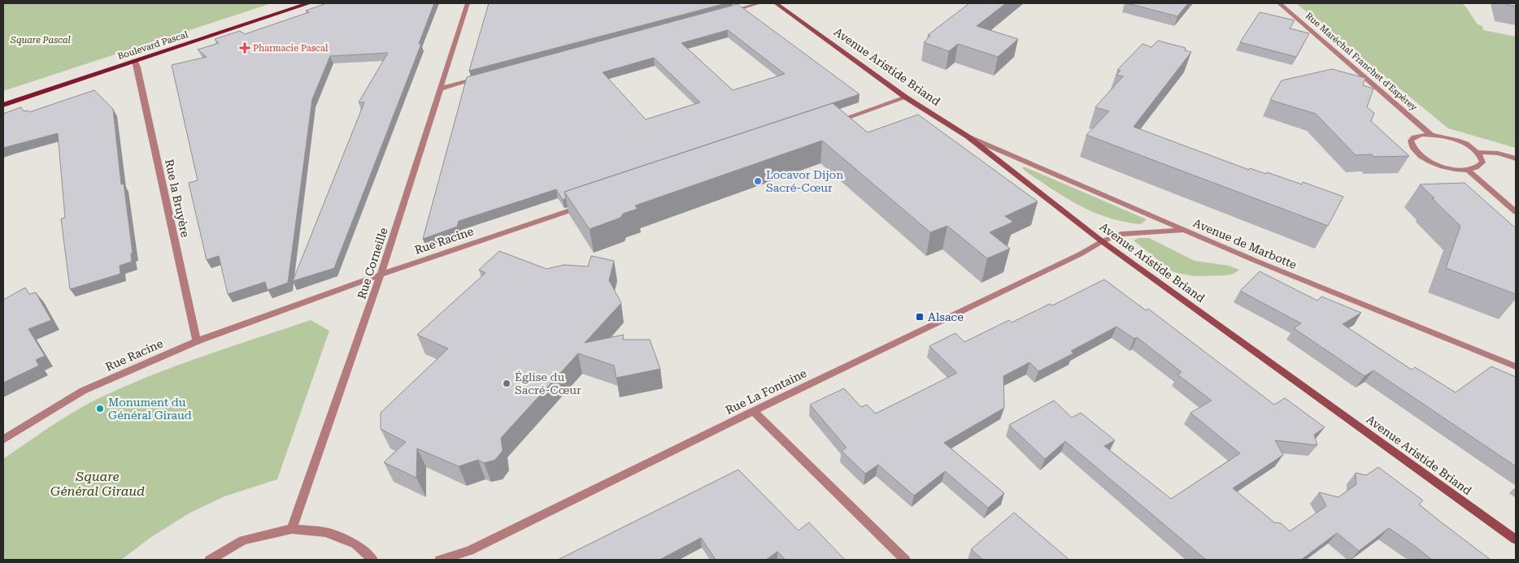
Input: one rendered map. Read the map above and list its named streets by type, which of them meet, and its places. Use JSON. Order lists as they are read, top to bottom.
{
  "streets": {
    "main road": ["Boulevard Pascal", "Avenue Aristide Briand"],
    "street": [
      "Rue Maréchal Franchet d'Espèrey",
      "Rue la Bruyère",
      "Rue Racine",
      "Avenue de Marbotte",
      "Rue Corneille",
      "Rue La Fontaine"
    ]
  },
  "crossings": [
    ["Boulevard Pascal", "Rue la Bruyère"],
    ["Avenue Aristide Briand", "Avenue de Marbotte"],
    ["Avenue Aristide Briand", "Rue La Fontaine"],
    ["Rue la Bruyère", "Rue Racine"],
    ["Rue Racine", "Rue Corneille"],
    ["Avenue de Marbotte", "Rue La Fontaine"]
  ],
  "parks": ["Square Pascal", "Square Général Giraud"],
  "places": {
    "health": ["Pharmacie Pascal"],
    "other": ["Locavor Dijon Sacré-Cœur", "Église du Sacré-Cœur", "Monument du Général Giraud"],
    "transit": ["Alsace"]
  }
}
